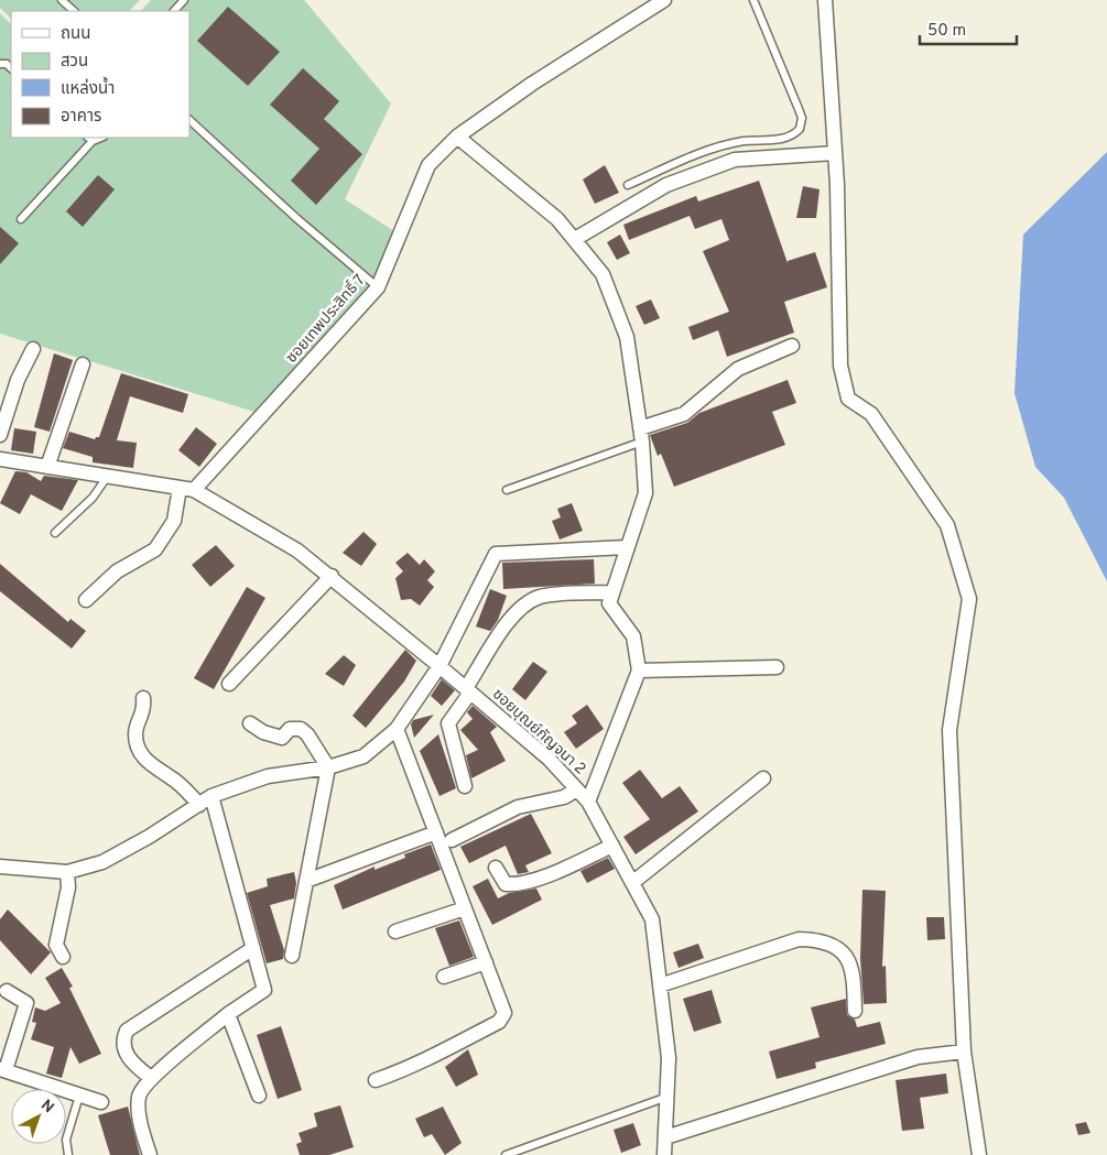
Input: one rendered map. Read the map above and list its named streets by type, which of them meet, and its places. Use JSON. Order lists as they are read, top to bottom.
{
  "streets": {
    "street": ["ซอยเทพประสิทธิ์ 7", "ซอยบุณย์กัญจนา 2"]
  },
  "crossings": [
    ["ซอยเทพประสิทธิ์ 7", "ซอยบุณย์กัญจนา 2"]
  ],
  "legend": [
    "ถนน",
    "สวน",
    "แหล่งน้ำ",
    "อาคาร"
  ],
  "scale_bar": "50 m",
  "north": "top right"
}
